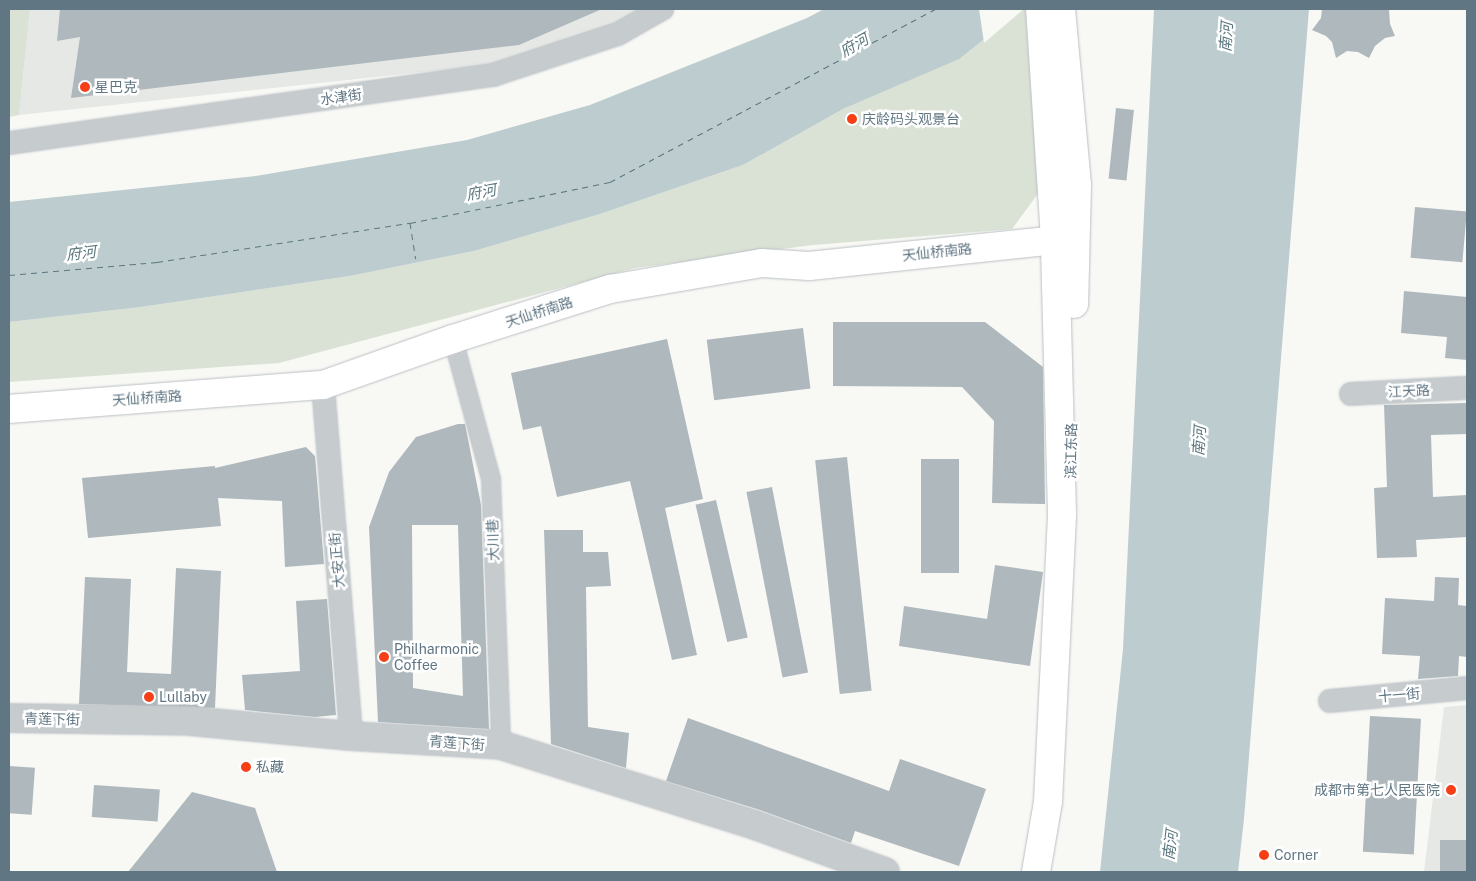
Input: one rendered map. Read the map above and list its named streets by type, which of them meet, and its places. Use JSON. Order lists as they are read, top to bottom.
{
  "streets": {
    "main road": ["天仙桥南路", "滨江东路"],
    "street": [
      "水津街",
      "江天路",
      "大川巷",
      "大安正街",
      "十一街",
      "青莲下街"
    ]
  },
  "crossings": [
    ["天仙桥南路", "滨江东路"],
    ["天仙桥南路", "大川巷"],
    ["天仙桥南路", "大安正街"],
    ["大川巷", "青莲下街"],
    ["大安正街", "青莲下街"]
  ],
  "water": ["南河", "府河"],
  "places": [
    "星巴克",
    "庆龄码头观景台",
    "Philharmonic Coffee",
    "Lullaby",
    "私藏",
    "成都市第七人民医院",
    "Corner"
  ]
}
